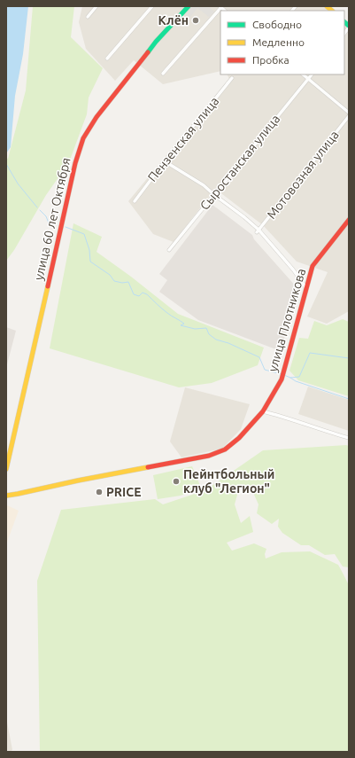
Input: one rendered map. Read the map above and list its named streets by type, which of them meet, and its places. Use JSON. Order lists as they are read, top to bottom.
{
  "streets": {
    "main road": ["улица 60 лет Октября", "улица Плотникова"],
    "street": ["Пензенская улица", "Сыростанская улица", "Мотовозная улица"]
  },
  "places": ["Клён", "Пейнтбольный клуб \"Легион\"", "PRICE"],
  "legend": ["Свободно", "Медленно", "Пробка"]
}
